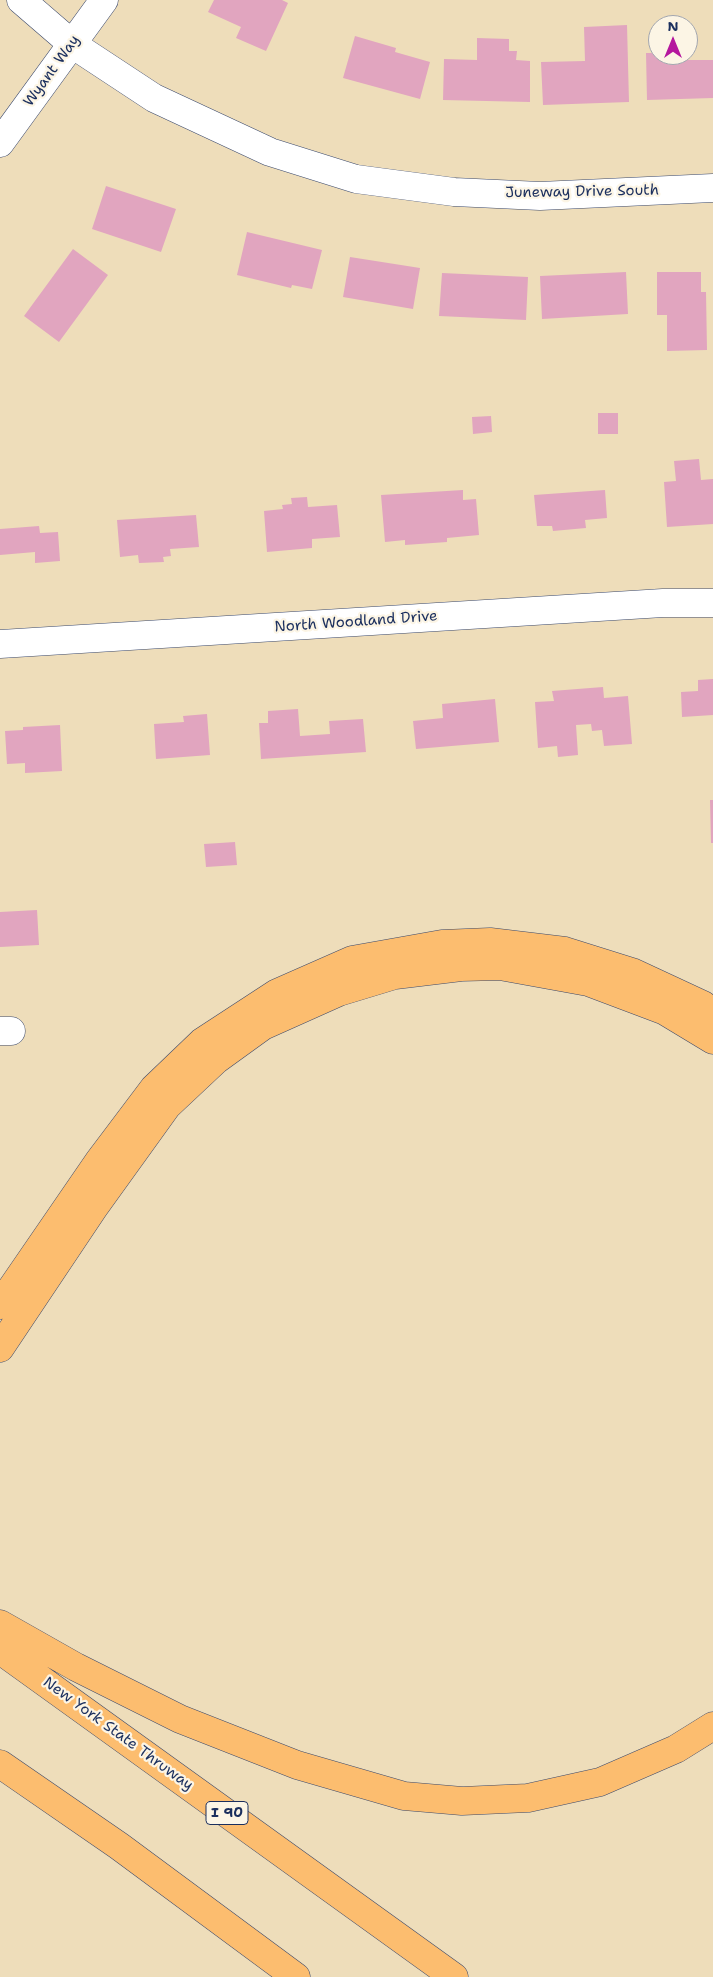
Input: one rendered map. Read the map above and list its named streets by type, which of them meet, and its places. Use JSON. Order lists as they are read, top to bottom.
{
  "streets": {
    "highway": ["New York State Thruway", "I 90"],
    "street": ["Wyant Way", "Juneway Drive South", "North Woodland Drive"]
  },
  "crossings": [
    ["Wyant Way", "Juneway Drive South"]
  ],
  "north": "top"
}
